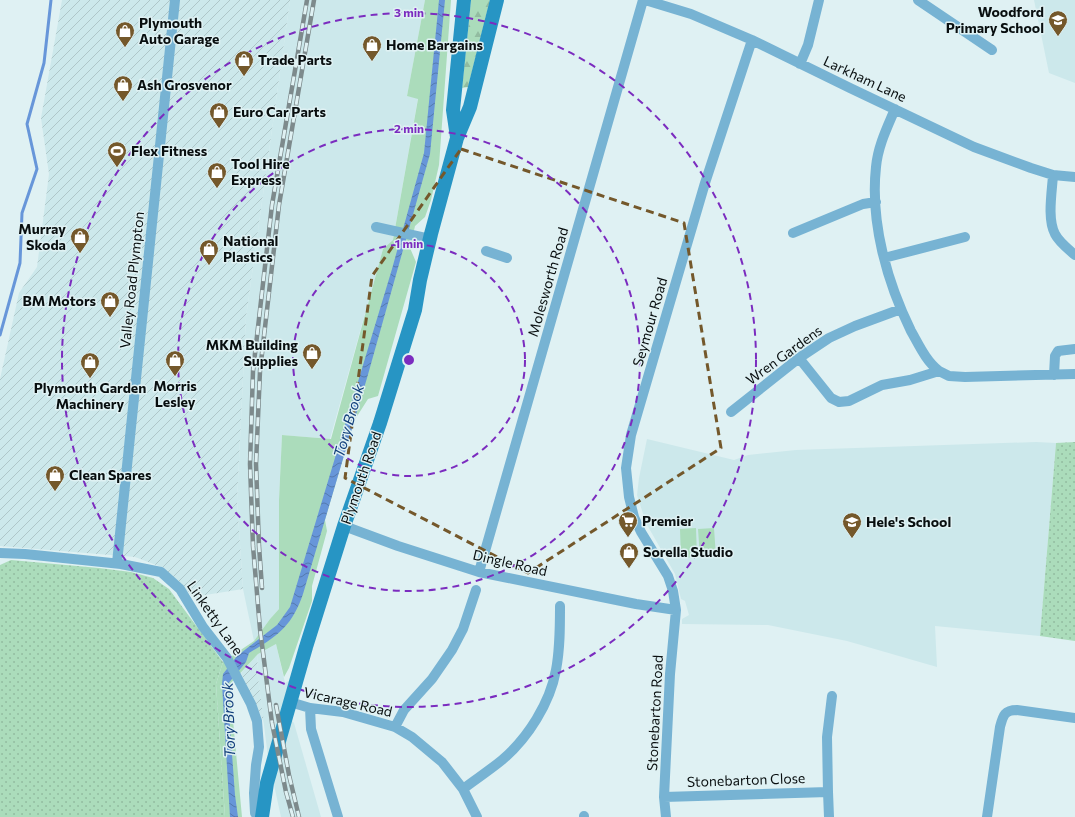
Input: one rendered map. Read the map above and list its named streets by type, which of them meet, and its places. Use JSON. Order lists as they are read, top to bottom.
{
  "streets": {
    "main road": ["Plymouth Road"],
    "street": [
      "Larkham Lane",
      "Valley Road Plympton",
      "Molesworth Road",
      "Seymour Road",
      "Wren Gardens",
      "Dingle Road",
      "Linketty Lane",
      "Vicarage Road",
      "Stonebarton Road",
      "Stonebarton Close"
    ]
  },
  "crossings": [
    ["Larkham Lane", "Molesworth Road"],
    ["Larkham Lane", "Seymour Road"],
    ["Valley Road Plympton", "Linketty Lane"],
    ["Molesworth Road", "Dingle Road"],
    ["Seymour Road", "Dingle Road"],
    ["Seymour Road", "Stonebarton Road"],
    ["Plymouth Road", "Dingle Road"],
    ["Plymouth Road", "Vicarage Road"],
    ["Dingle Road", "Stonebarton Road"],
    ["Stonebarton Road", "Stonebarton Close"]
  ],
  "water": ["Tory Brook"],
  "places": {
    "school or university": ["Woodford Primary School", "Hele's School"],
    "shop": [
      "Plymouth Auto Garage",
      "Home Bargains",
      "Trade Parts",
      "Ash Grosvenor",
      "Euro Car Parts",
      "Tool Hire Express",
      "Murray Skoda",
      "National Plastics",
      "BM Motors",
      "MKM Building Supplies",
      "Morris Lesley",
      "Plymouth Garden Machinery",
      "Clean Spares",
      "Sorella Studio"
    ],
    "sports": ["Flex Fitness"],
    "supermarket": ["Premier"]
  },
  "rings": ["3 min", "2 min", "1 min"]
}
